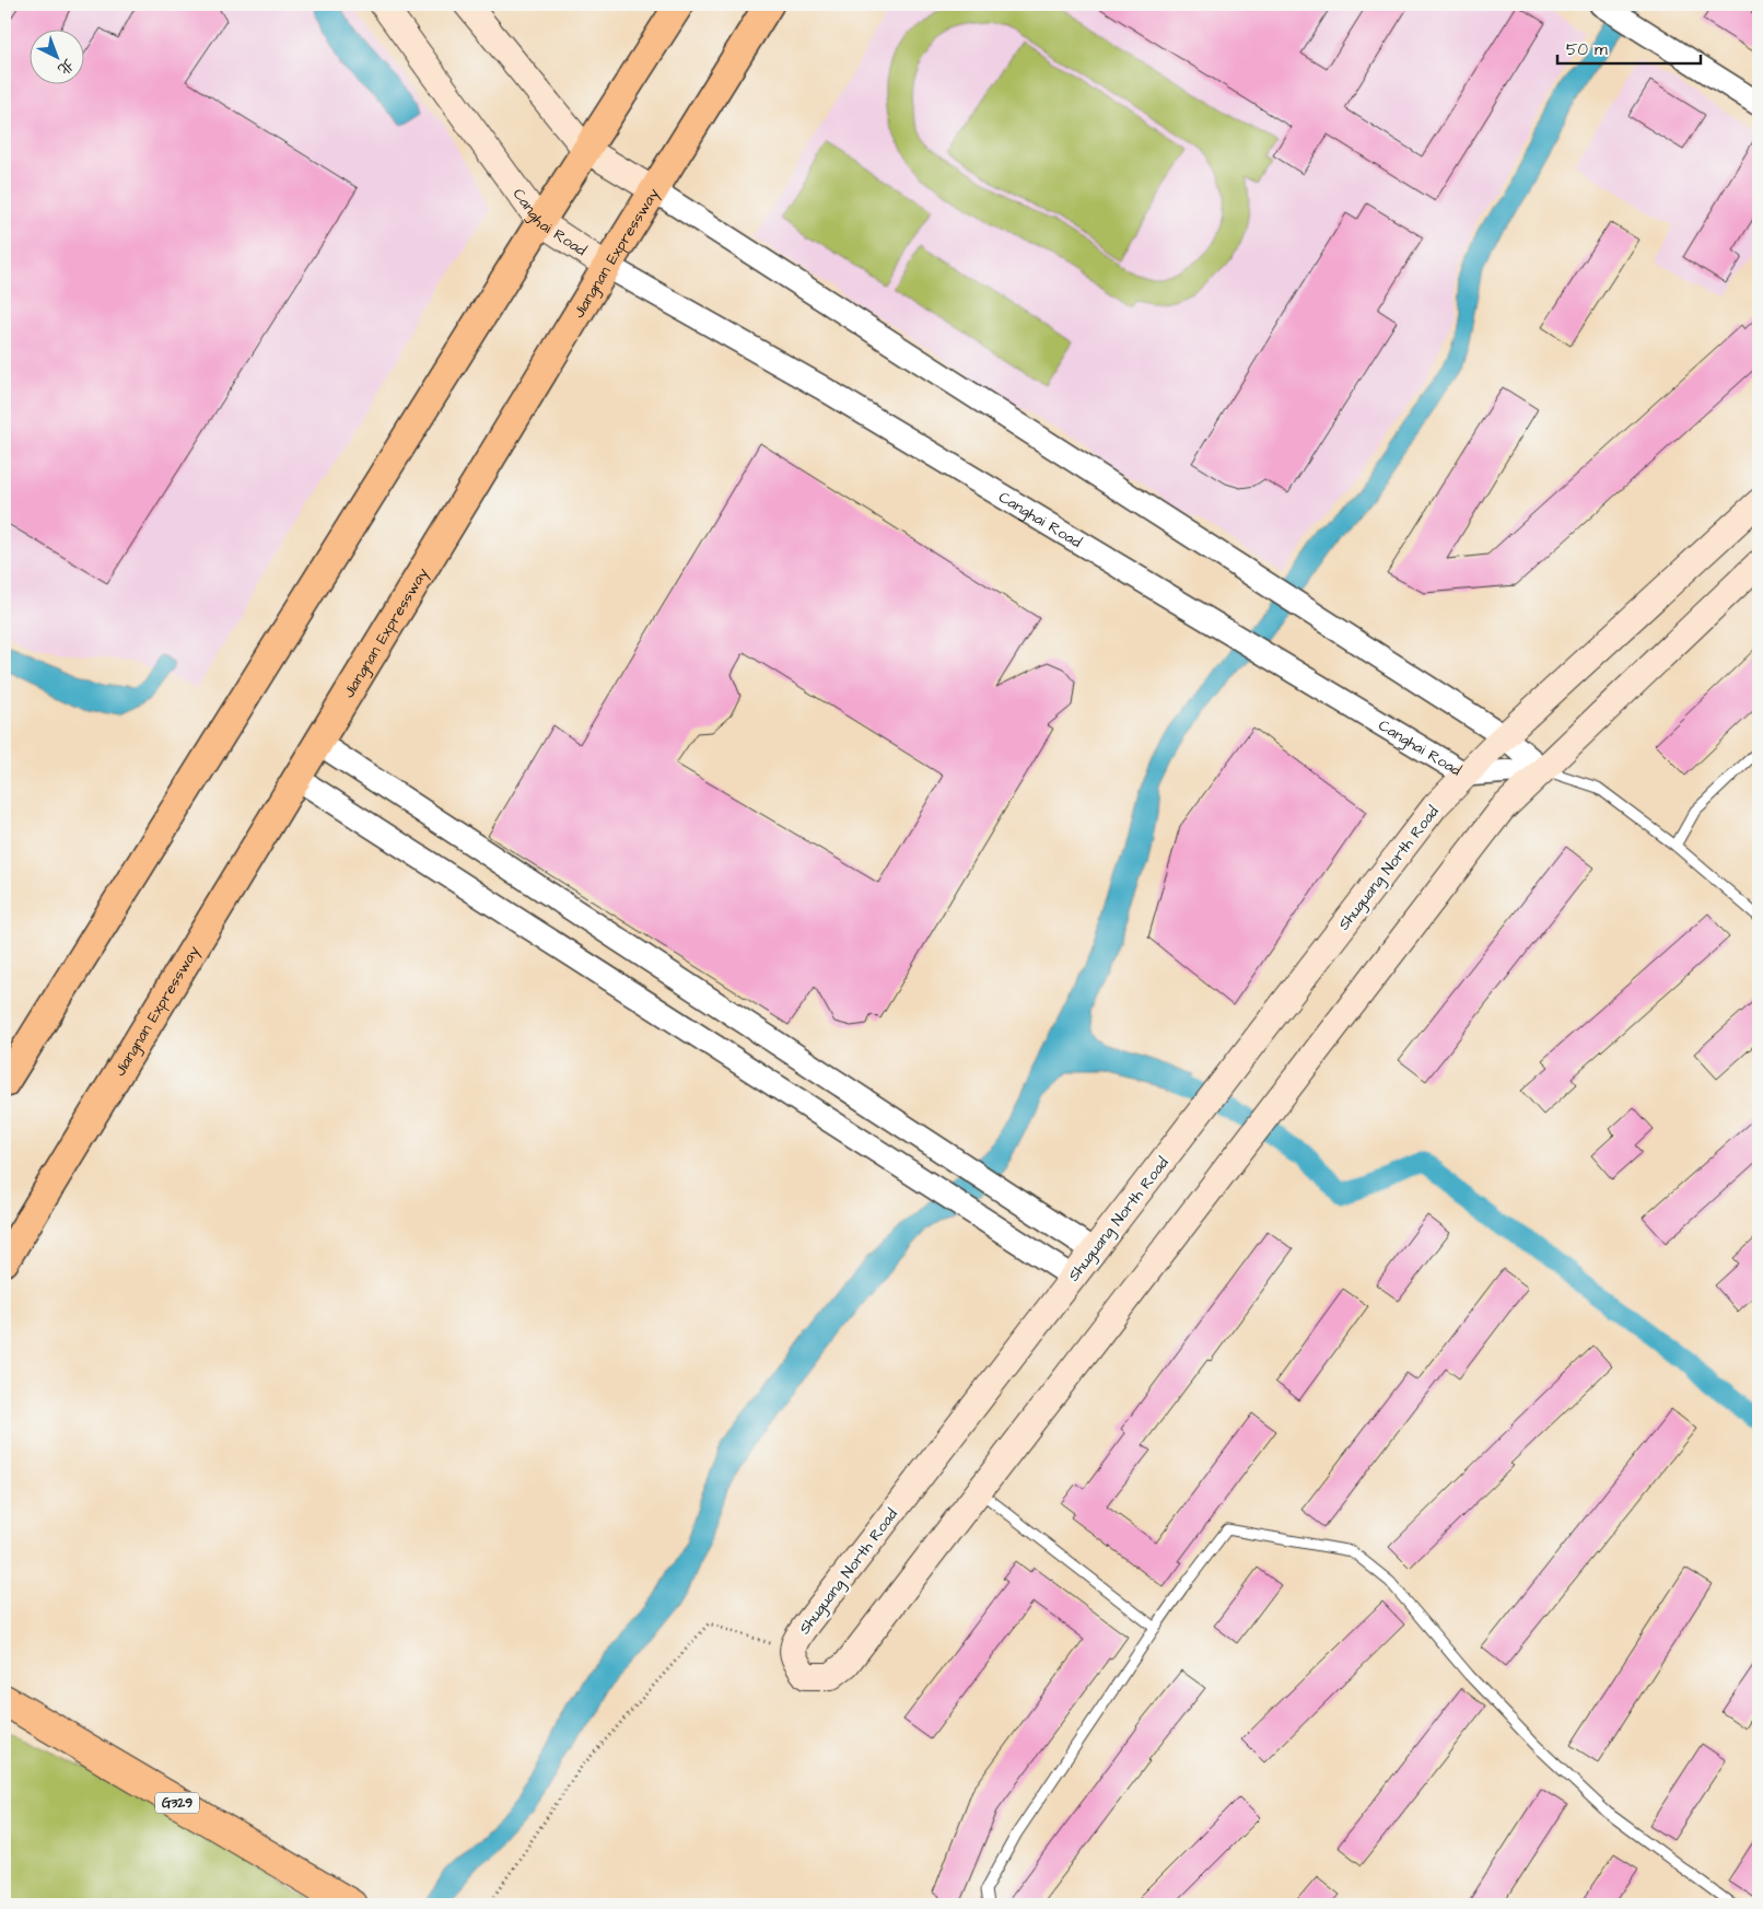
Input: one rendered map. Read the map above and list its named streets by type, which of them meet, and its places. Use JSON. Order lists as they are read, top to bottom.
{
  "streets": {
    "highway": ["G329"],
    "main road": ["Canghai Road", "Jiangnan Expressway", "Shuguang North Road"]
  },
  "crossings": [
    ["Canghai Road", "Jiangnan Expressway"],
    ["Canghai Road", "Shuguang North Road"]
  ],
  "scale_bar": "50 m",
  "north": "bottom right"
}
